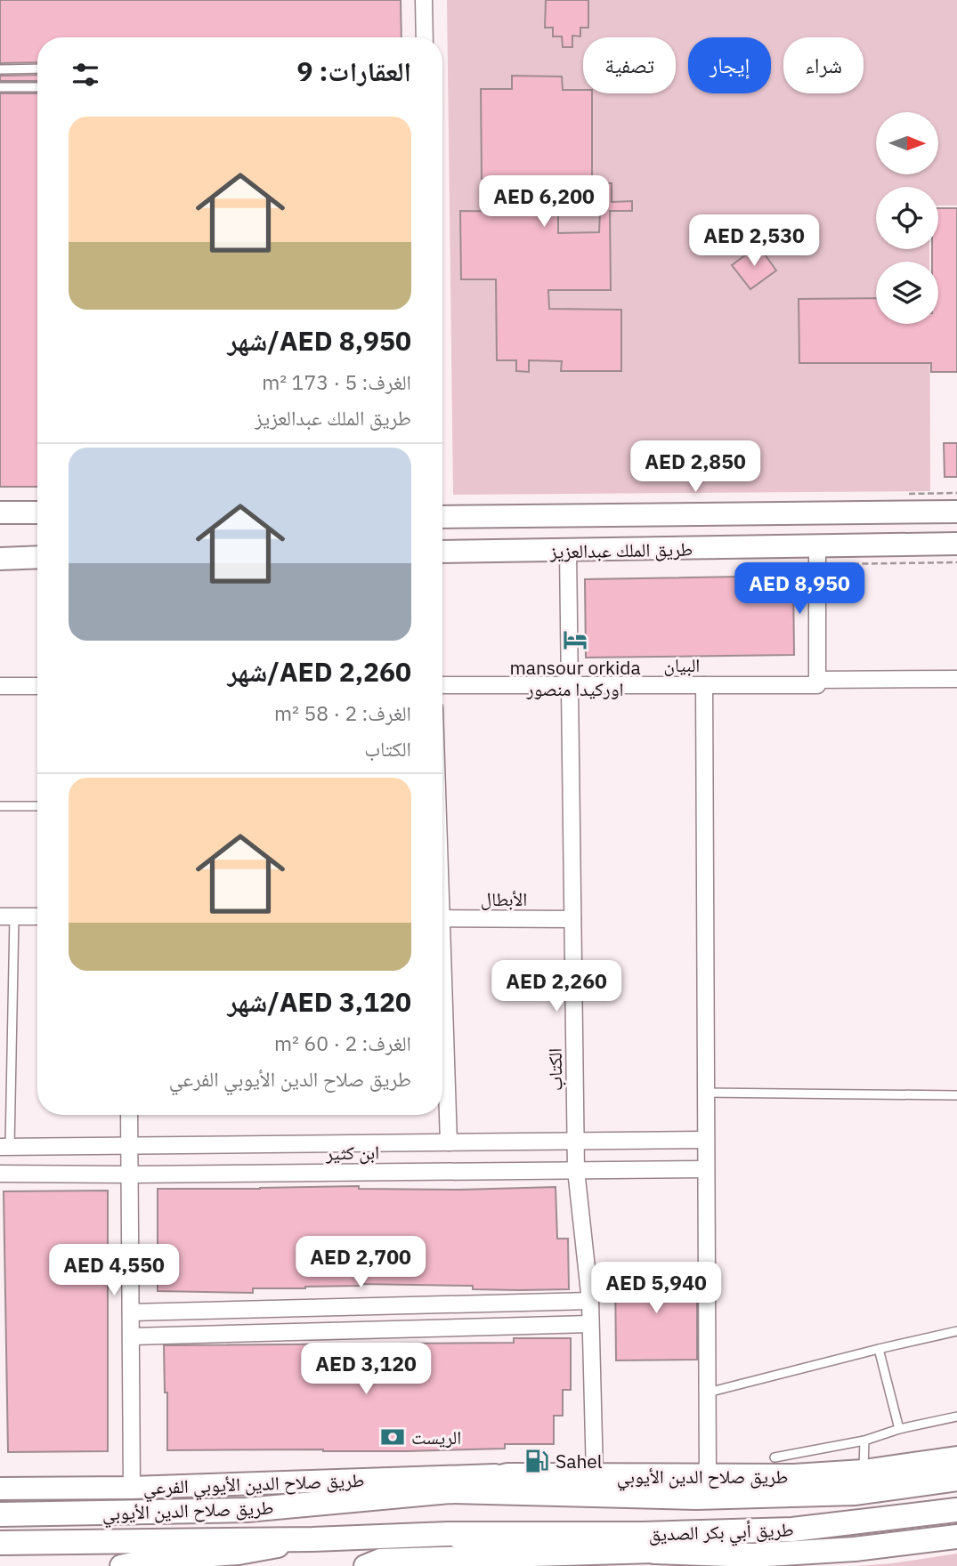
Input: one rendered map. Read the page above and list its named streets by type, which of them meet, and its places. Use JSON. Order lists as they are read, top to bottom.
{
  "streets": {
    "main road": [
      "طريق الملك عبدالعزيز",
      "طريق صلاح الدين الأيوبي",
      "طريق صلاح الدين الأيوبي الفرعي",
      "طريق أبي بكر الصديق"
    ],
    "street": [
      "البيان",
      "الأبطال",
      "الكتاب",
      "ابن كثير"
    ]
  },
  "crossings": [
    ["طريق الملك عبدالعزيز", "الكتاب"],
    ["البيان", "الكتاب"],
    ["الأبطال", "الكتاب"],
    ["الكتاب", "ابن كثير"],
    ["الكتاب", "طريق صلاح الدين الأيوبي"],
    ["طريق صلاح الدين الأيوبي", "طريق صلاح الدين الأيوبي الفرعي"],
    ["طريق صلاح الدين الأيوبي", "طريق أبي بكر الصديق"]
  ],
  "places": {
    "hotel": ["mansour orkida اوركيدا منصور"],
    "bank": ["الريست"],
    "fuel station": ["Sahel"]
  },
  "north": "right",
  "page": {
    "chip": ["شراء", "إيجار", "تصفية"],
    "heading": "العقارات: 9",
    "list": [
      {
        "name": "AED 8,950/شهر",
        "note": "الغرف: 5 · 173 m² · طريق الملك عبدالعزيز"
      },
      {
        "name": "AED 2,260/شهر",
        "note": "الغرف: 2 · 58 m² · الكتاب"
      },
      {
        "name": "AED 3,120/شهر",
        "note": "الغرف: 2 · 60 m² · طريق صلاح الدين الأيوبي الفرعي"
      }
    ],
    "price": [
      "AED 6,200",
      "AED 2,530",
      "AED 2,850",
      "AED 8,950",
      "AED 2,260",
      "AED 2,700",
      "AED 4,550",
      "AED 5,940",
      "AED 3,120"
    ]
  }
}
